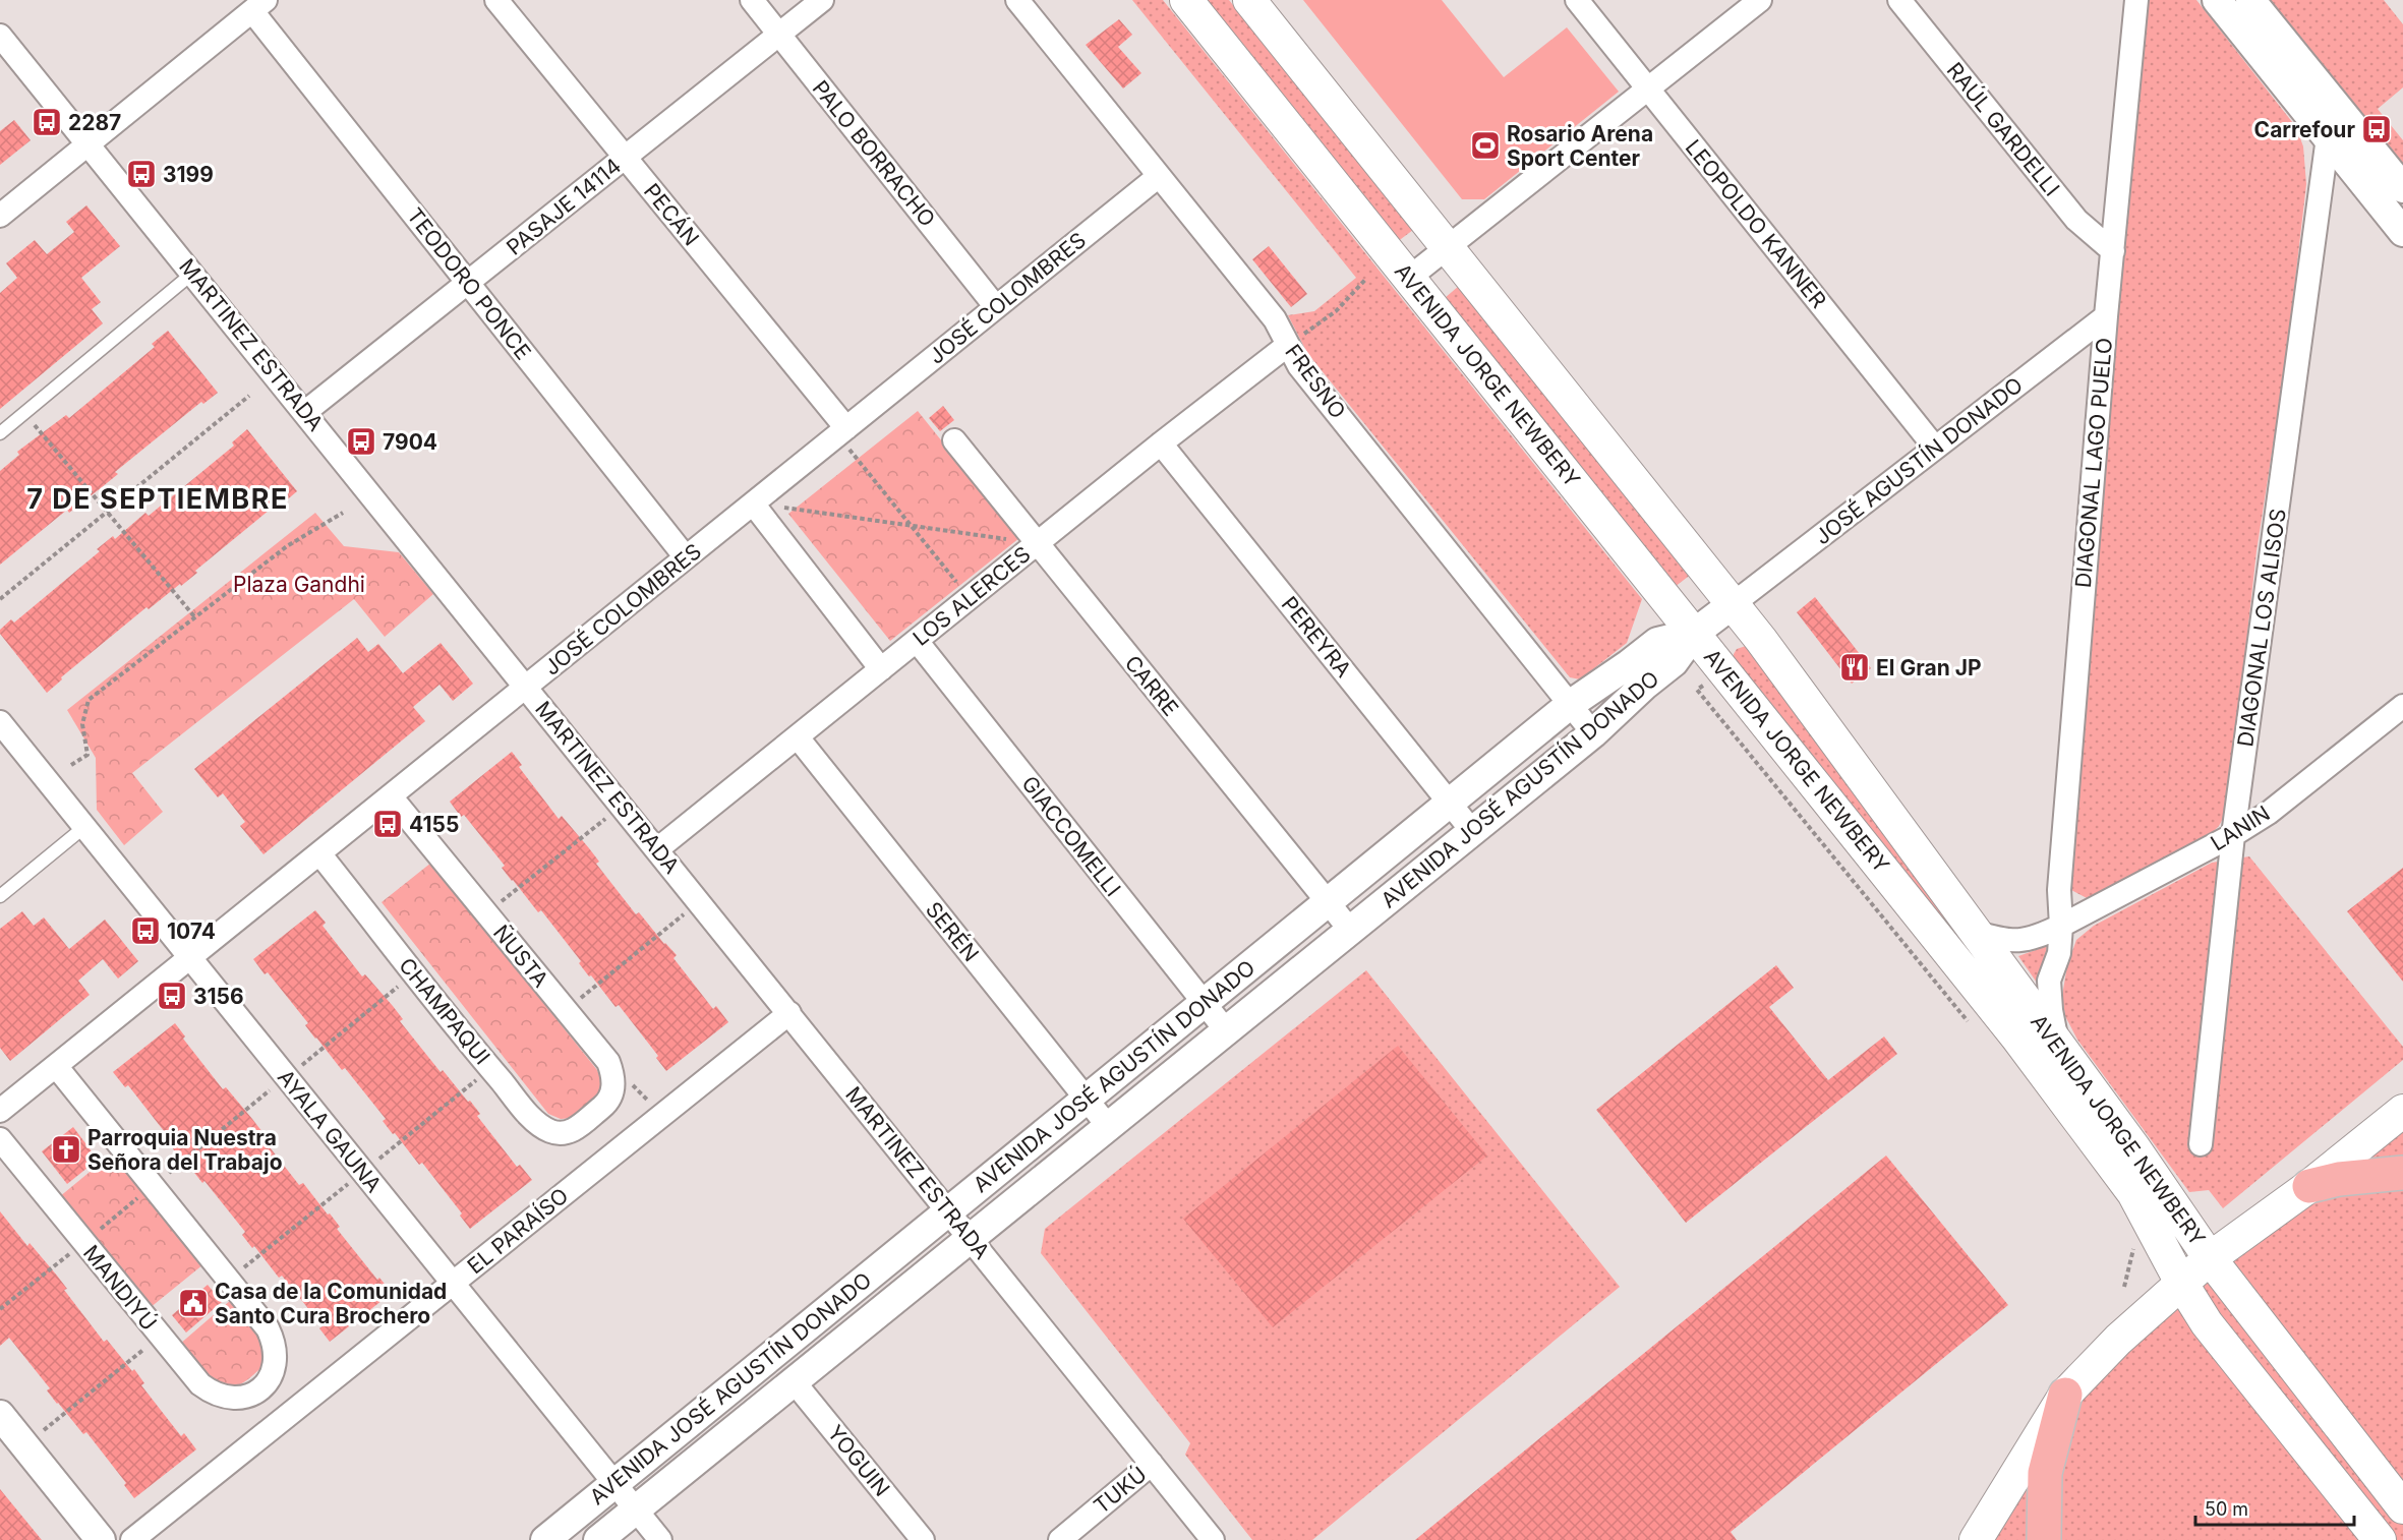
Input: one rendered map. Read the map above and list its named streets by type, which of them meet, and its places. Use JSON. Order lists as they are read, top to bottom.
{
  "streets": {
    "main road": ["AVENIDA JORGE NEWBERY"],
    "street": [
      "RAÚL GARDELLI",
      "PALO BORRACHO",
      "PASAJE 14114",
      "PECÁN",
      "LEOPOLDO KANNER",
      "TEODORO PONCE",
      "JOSÉ COLOMBRES",
      "MARTINEZ ESTRADA",
      "FRESNO",
      "JOSÉ AGUSTÍN DONADO",
      "DIAGONAL LAGO PUELO",
      "LOS ALERCES",
      "DIAGONAL LOS ALISOS",
      "PEREYRA",
      "CARRE",
      "AVENIDA JOSÉ AGUSTÍN DONADO",
      "LANIN",
      "GIACCOMELLI",
      "SERÉN",
      "ÑUSTA",
      "CHAMPAQUI",
      "AYALA GAUNA",
      "EL PARAÍSO",
      "MANDIYÚ",
      "YOGUIN",
      "TUKÚ"
    ]
  },
  "crossings": [
    ["RAÚL GARDELLI", "DIAGONAL LAGO PUELO"],
    ["PALO BORRACHO", "PASAJE 14114"],
    ["PALO BORRACHO", "JOSÉ COLOMBRES"],
    ["PASAJE 14114", "PECÁN"],
    ["PASAJE 14114", "TEODORO PONCE"],
    ["PASAJE 14114", "MARTINEZ ESTRADA"],
    ["PECÁN", "JOSÉ COLOMBRES"],
    ["LEOPOLDO KANNER", "JOSÉ AGUSTÍN DONADO"],
    ["TEODORO PONCE", "JOSÉ COLOMBRES"],
    ["JOSÉ COLOMBRES", "MARTINEZ ESTRADA"],
    ["JOSÉ COLOMBRES", "FRESNO"],
    ["JOSÉ COLOMBRES", "ÑUSTA"],
    ["JOSÉ COLOMBRES", "CHAMPAQUI"],
    ["JOSÉ COLOMBRES", "AYALA GAUNA"],
    ["MARTINEZ ESTRADA", "LOS ALERCES"],
    ["MARTINEZ ESTRADA", "AVENIDA JOSÉ AGUSTÍN DONADO"],
    ["MARTINEZ ESTRADA", "EL PARAÍSO"],
    ["MARTINEZ ESTRADA", "TUKÚ"],
    ["AVENIDA JORGE NEWBERY", "JOSÉ AGUSTÍN DONADO"],
    ["AVENIDA JORGE NEWBERY", "DIAGONAL LAGO PUELO"],
    ["AVENIDA JORGE NEWBERY", "AVENIDA JOSÉ AGUSTÍN DONADO"],
    ["FRESNO", "LOS ALERCES"],
    ["FRESNO", "AVENIDA JOSÉ AGUSTÍN DONADO"],
    ["JOSÉ AGUSTÍN DONADO", "DIAGONAL LAGO PUELO"],
    ["JOSÉ AGUSTÍN DONADO", "AVENIDA JOSÉ AGUSTÍN DONADO"],
    ["DIAGONAL LAGO PUELO", "LANIN"],
    ["LOS ALERCES", "PEREYRA"],
    ["LOS ALERCES", "CARRE"],
    ["LOS ALERCES", "GIACCOMELLI"],
    ["LOS ALERCES", "SERÉN"],
    ["DIAGONAL LOS ALISOS", "LANIN"],
    ["PEREYRA", "AVENIDA JOSÉ AGUSTÍN DONADO"],
    ["CARRE", "AVENIDA JOSÉ AGUSTÍN DONADO"],
    ["AVENIDA JOSÉ AGUSTÍN DONADO", "GIACCOMELLI"],
    ["AVENIDA JOSÉ AGUSTÍN DONADO", "SERÉN"],
    ["AVENIDA JOSÉ AGUSTÍN DONADO", "AYALA GAUNA"],
    ["AVENIDA JOSÉ AGUSTÍN DONADO", "YOGUIN"],
    ["ÑUSTA", "CHAMPAQUI"],
    ["AYALA GAUNA", "EL PARAÍSO"]
  ],
  "districts": ["7 DE SEPTIEMBRE"],
  "parks": ["Plaza Gandhi"],
  "places": {
    "bus stop": [
      "2287",
      "Carrefour",
      "3199",
      "7904",
      "4155",
      "1074",
      "3156"
    ],
    "sports": ["Rosario Arena Sport Center"],
    "restaurant": ["El Gran JP"],
    "church": ["Parroquia Nuestra Señora del Trabajo"],
    "public building": ["Casa de la Comunidad Santo Cura Brochero"]
  },
  "scale_bar": "50 m"
}
